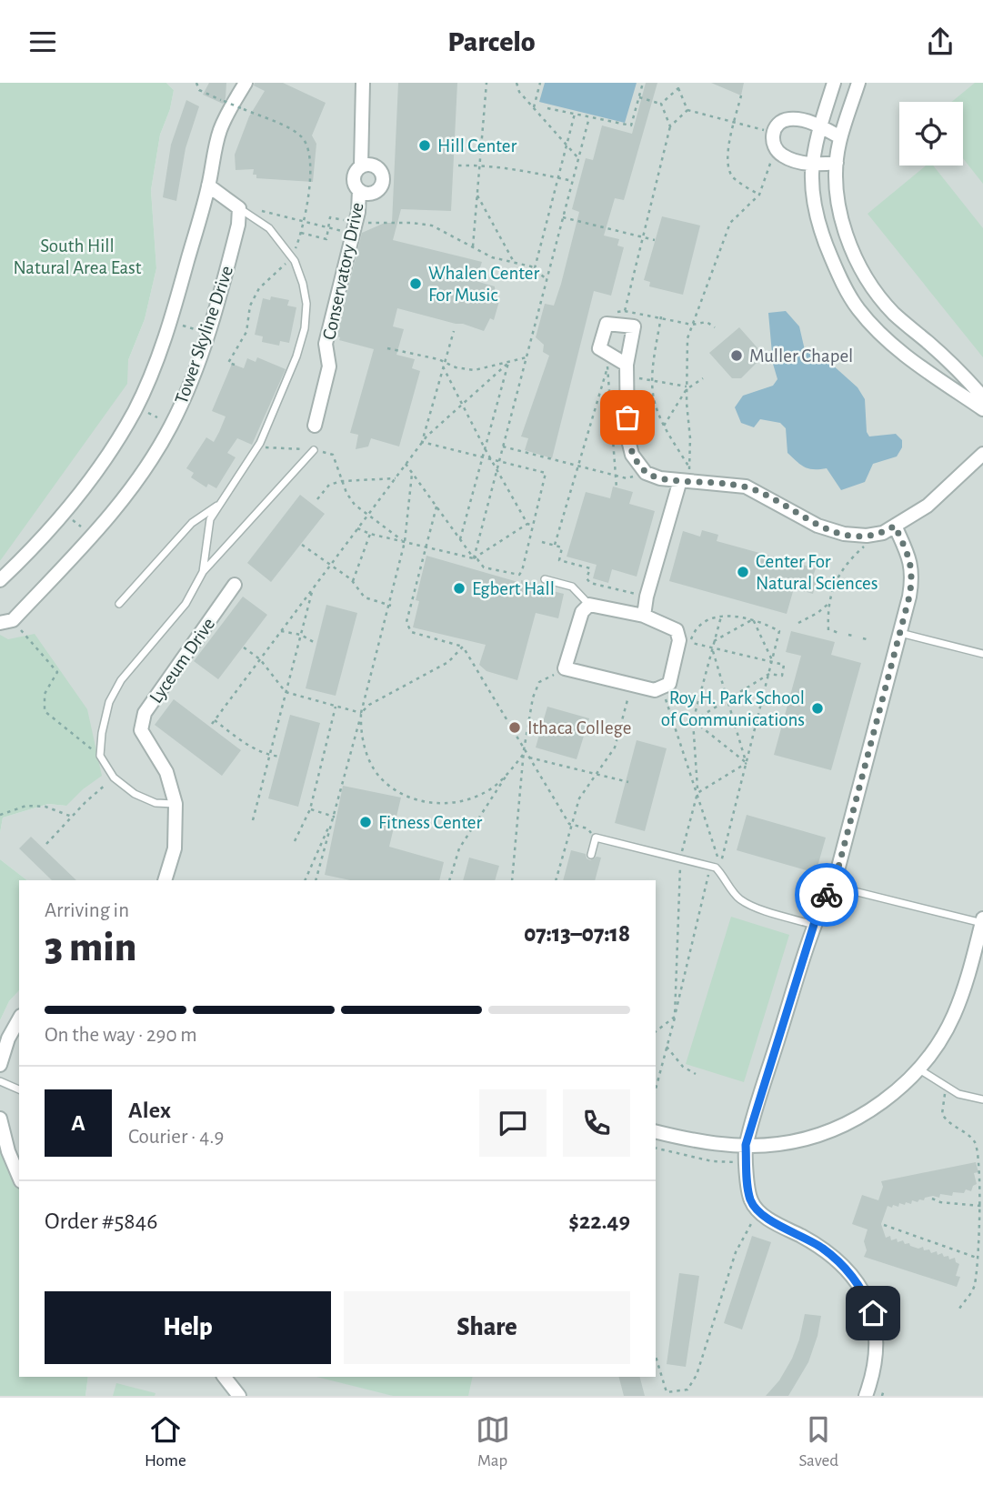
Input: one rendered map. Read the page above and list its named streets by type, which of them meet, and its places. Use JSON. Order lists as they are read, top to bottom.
{
  "streets": {
    "street": ["Conservatory Drive", "Tower Skyline Drive", "Lyceum Drive"]
  },
  "parks": ["South Hill Natural Area East"],
  "places": [
    "Hill Center",
    "Whalen Center For Music",
    "Muller Chapel",
    "Center For Natural Sciences",
    "Egbert Hall",
    "Roy H. Park School of Communications",
    "Ithaca College",
    "Fitness Center"
  ],
  "page": {
    "header": "Parcelo",
    "heading": ["3 min", "Arriving in", "07:13–07:18"],
    "panel": [
      "Alex",
      "Courier · 4.9",
      "Order #5846",
      "$22.49"
    ],
    "bar": "On the way · 290 m",
    "round": "A",
    "buttons": ["Help", "Share"],
    "tabs": ["Home", "Map", "Saved"]
  }
}
